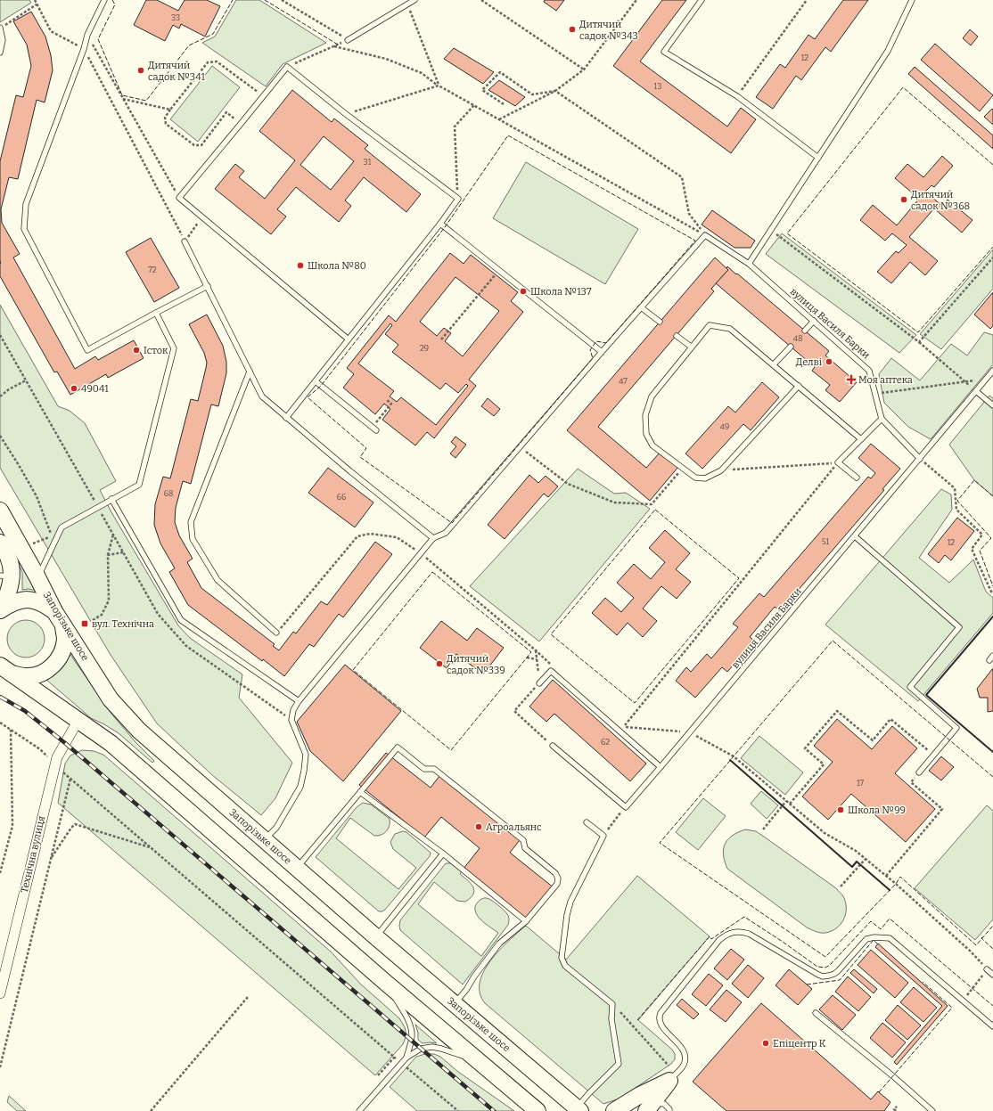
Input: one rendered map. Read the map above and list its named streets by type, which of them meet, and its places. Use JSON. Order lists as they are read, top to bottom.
{
  "streets": {
    "main road": ["Запорізьке шосе"],
    "street": ["Технічна вулиця"],
    "lane": ["вулиця Василя Барки"]
  },
  "places": {
    "other": [
      "Дитячий садок №343",
      "Дитячий садок №341",
      "Дитячий садок №368",
      "Школа №80",
      "Школа №137",
      "Істок",
      "Делві",
      "49041",
      "Дитячий садок №339",
      "Школа №99",
      "Агроальянс",
      "Епіцентр К"
    ],
    "health": ["Моя аптека"],
    "transit": ["вул. Технічна"]
  },
  "house_numbers": [
    "33",
    "12",
    "13",
    "31",
    "72",
    "48",
    "29",
    "47",
    "49",
    "68",
    "66",
    "51",
    "12",
    "62",
    "17"
  ]
}
